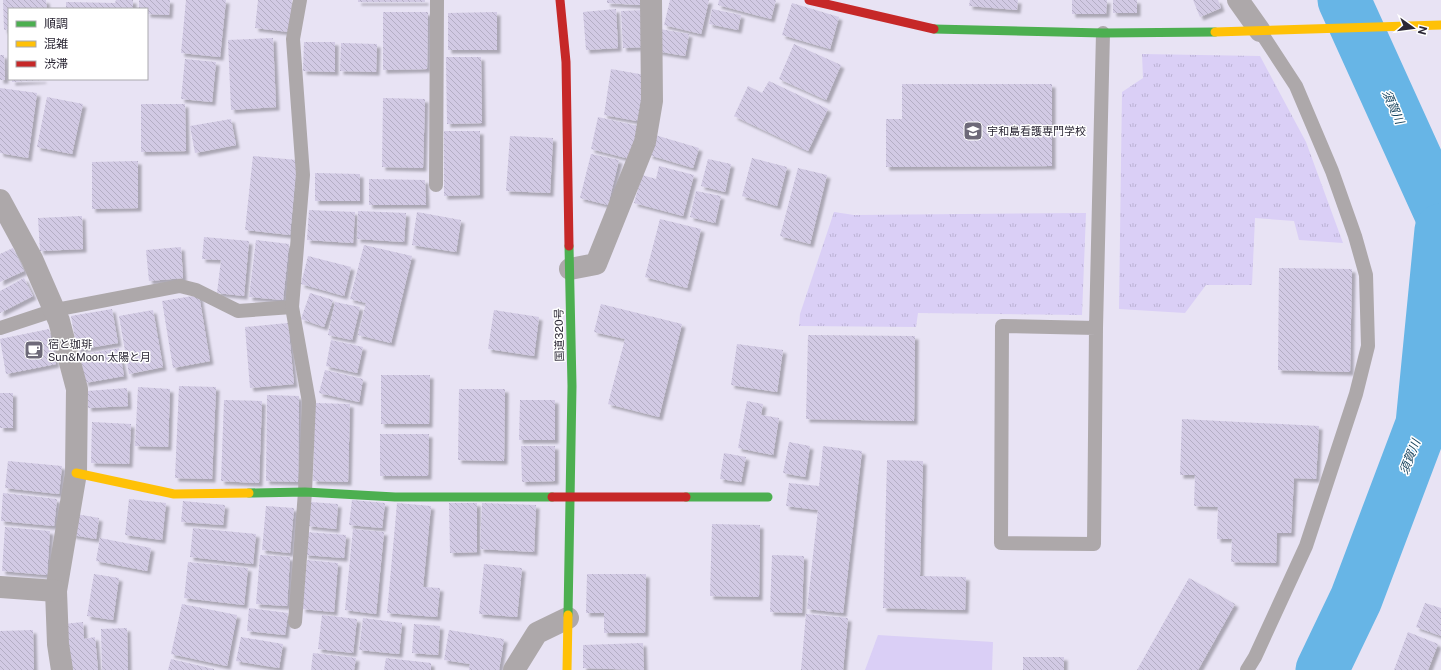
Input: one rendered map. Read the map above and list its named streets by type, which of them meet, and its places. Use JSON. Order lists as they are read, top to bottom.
{
  "streets": {
    "street": ["国道320号"]
  },
  "water": ["須賀川"],
  "places": {
    "school or university": ["宇和島看護専門学校"],
    "cafe": ["宿と珈琲 Sun&Moon 太陽と月"]
  },
  "legend": ["順調", "混雑", "渋滞"],
  "north": "right"
}
